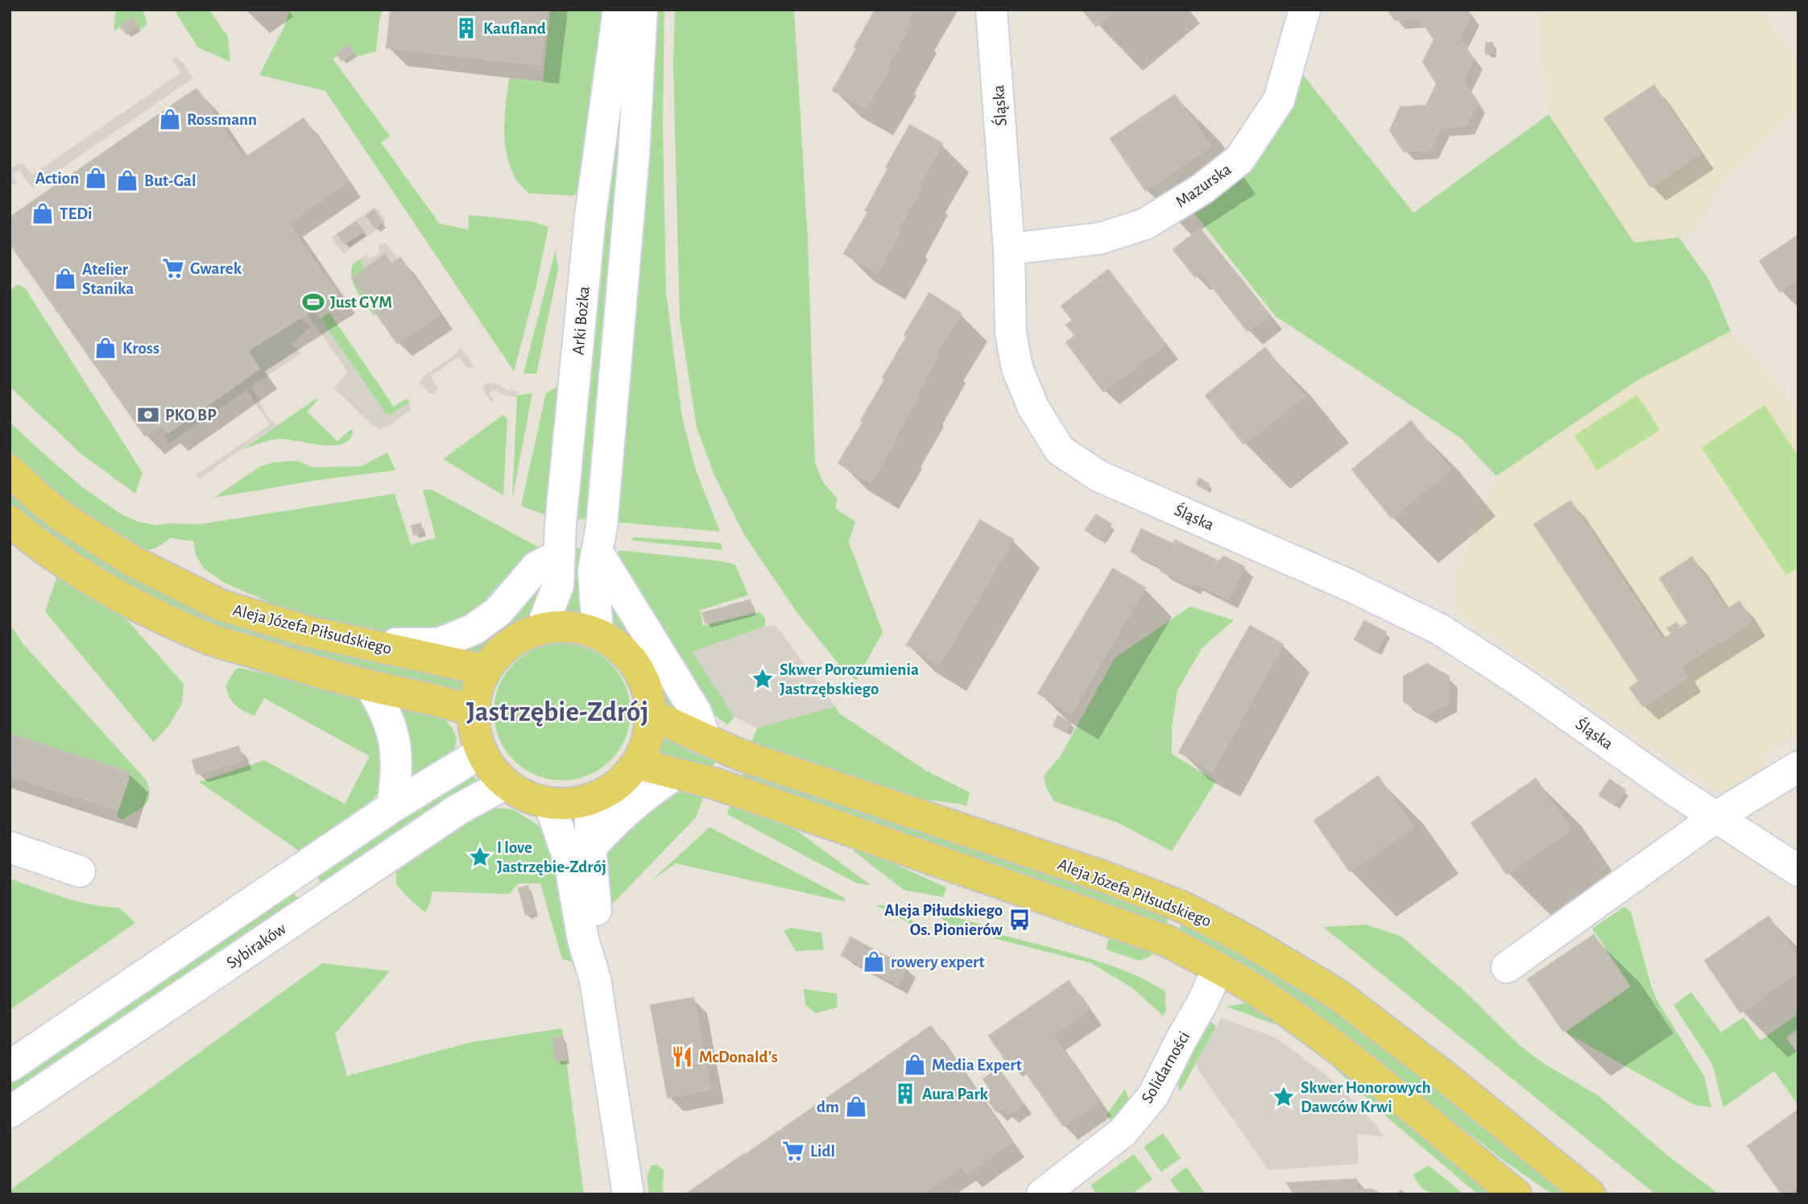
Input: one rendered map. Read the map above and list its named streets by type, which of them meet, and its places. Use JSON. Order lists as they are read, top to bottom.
{
  "streets": {
    "main road": ["Aleja Józefa Piłsudskiego"],
    "street": [
      "Śląska",
      "Mazurska",
      "Arki Bożka",
      "Sybiraków",
      "Solidarności"
    ]
  },
  "crossings": [
    ["Śląska", "Mazurska"],
    ["Arki Bożka", "Aleja Józefa Piłsudskiego"],
    ["Arki Bożka", "Sybiraków"],
    ["Aleja Józefa Piłsudskiego", "Sybiraków"],
    ["Aleja Józefa Piłsudskiego", "Solidarności"]
  ],
  "districts": ["Jastrzębie-Zdrój"],
  "places": {
    "building": ["Kaufland", "Aura Park"],
    "shop": [
      "Rossmann",
      "Action",
      "But-Gal",
      "TEDi",
      "Atelier Stanika",
      "Kross",
      "rowery expert",
      "Media Expert",
      "dm"
    ],
    "supermarket": ["Gwarek", "Lidl"],
    "sports": ["Just GYM"],
    "bank": ["PKO BP"],
    "place": ["Skwer Porozumienia Jastrzębskiego", "I love Jastrzębie-Zdrój", "Skwer Honorowych Dawców Krwi"],
    "bus stop": ["Aleja Piłudskiego Os. Pionierów"],
    "restaurant": ["McDonald's"]
  }
}
